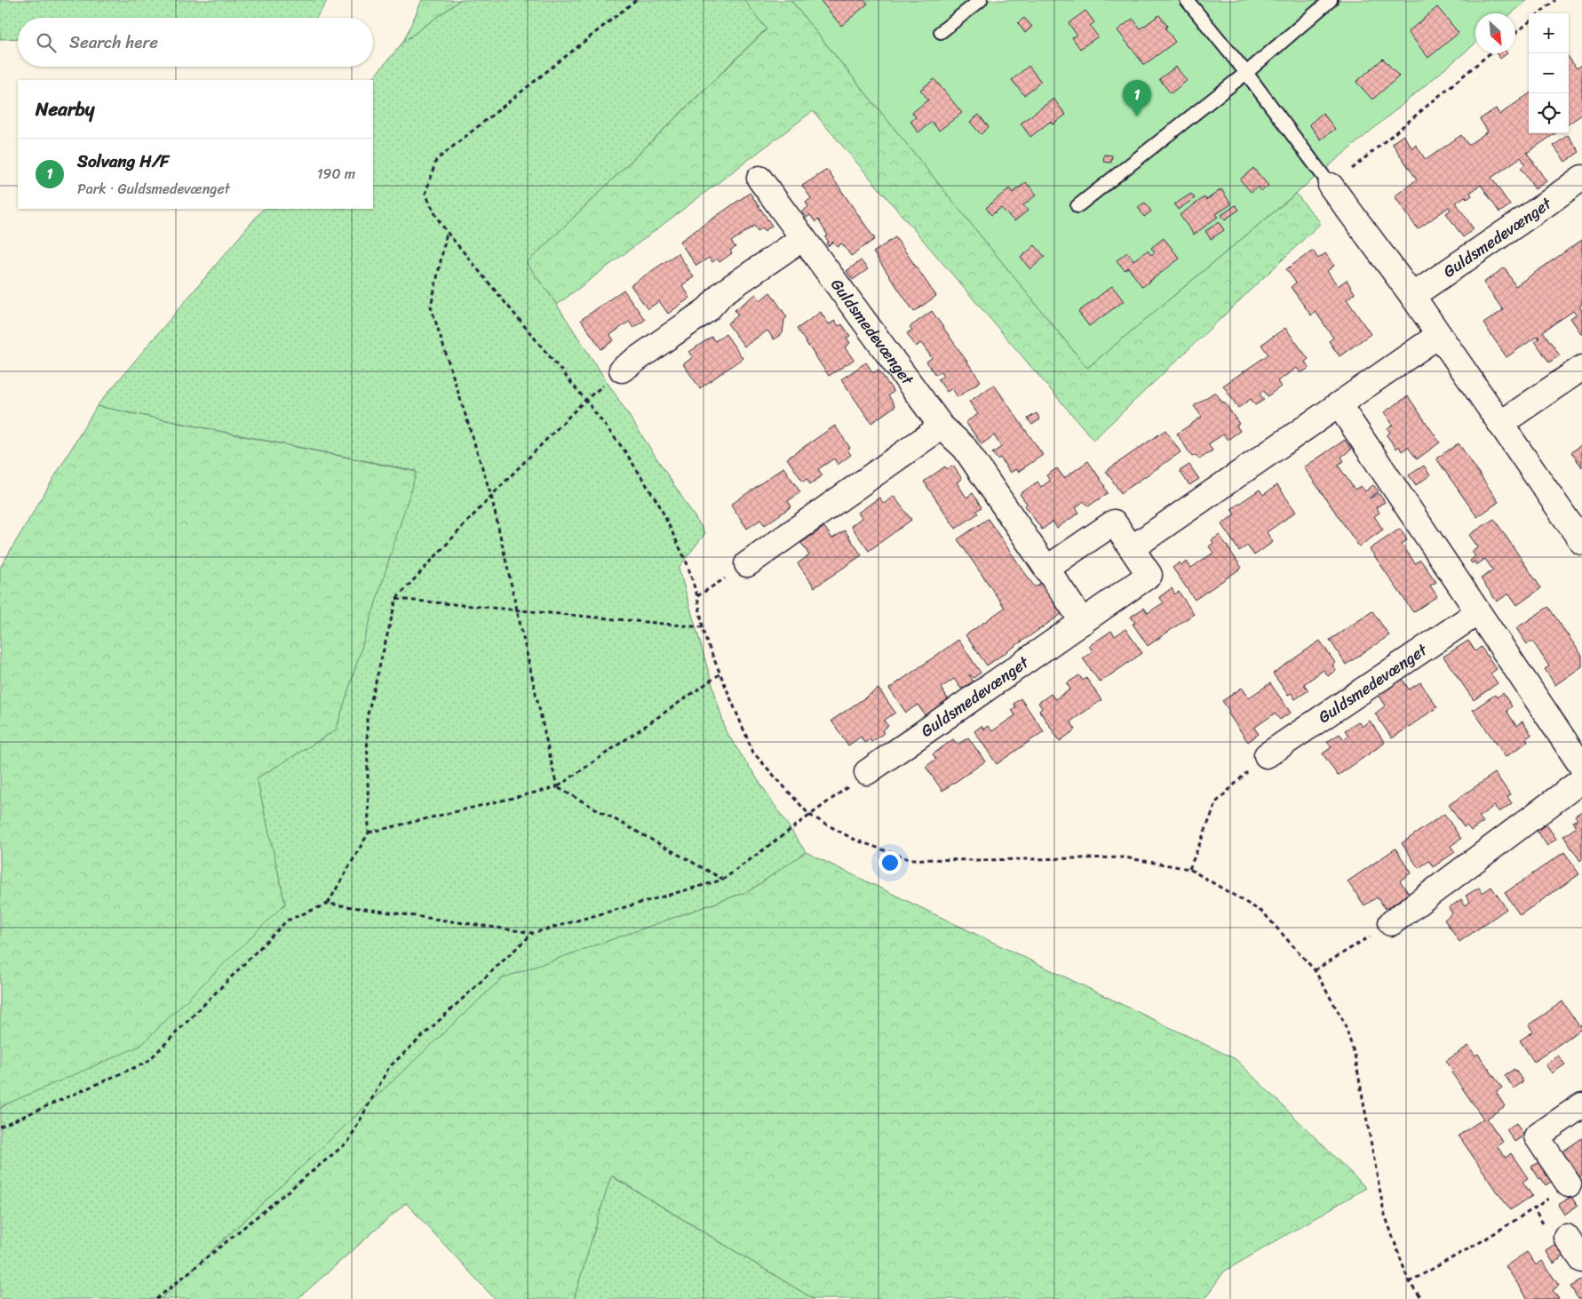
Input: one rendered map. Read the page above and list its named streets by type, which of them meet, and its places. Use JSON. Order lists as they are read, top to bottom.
{
  "streets": {
    "street": ["Guldsmedevænget"]
  },
  "north": "bottom right",
  "page": {
    "map_buttons": ["+", "−"],
    "search": "Search here",
    "pins": "1",
    "heading": "Nearby",
    "list": [
      {
        "mark": "1",
        "name": "Solvang H/F",
        "note": "Park · Guldsmedevænget",
        "value": "190 m"
      }
    ]
  }
}
